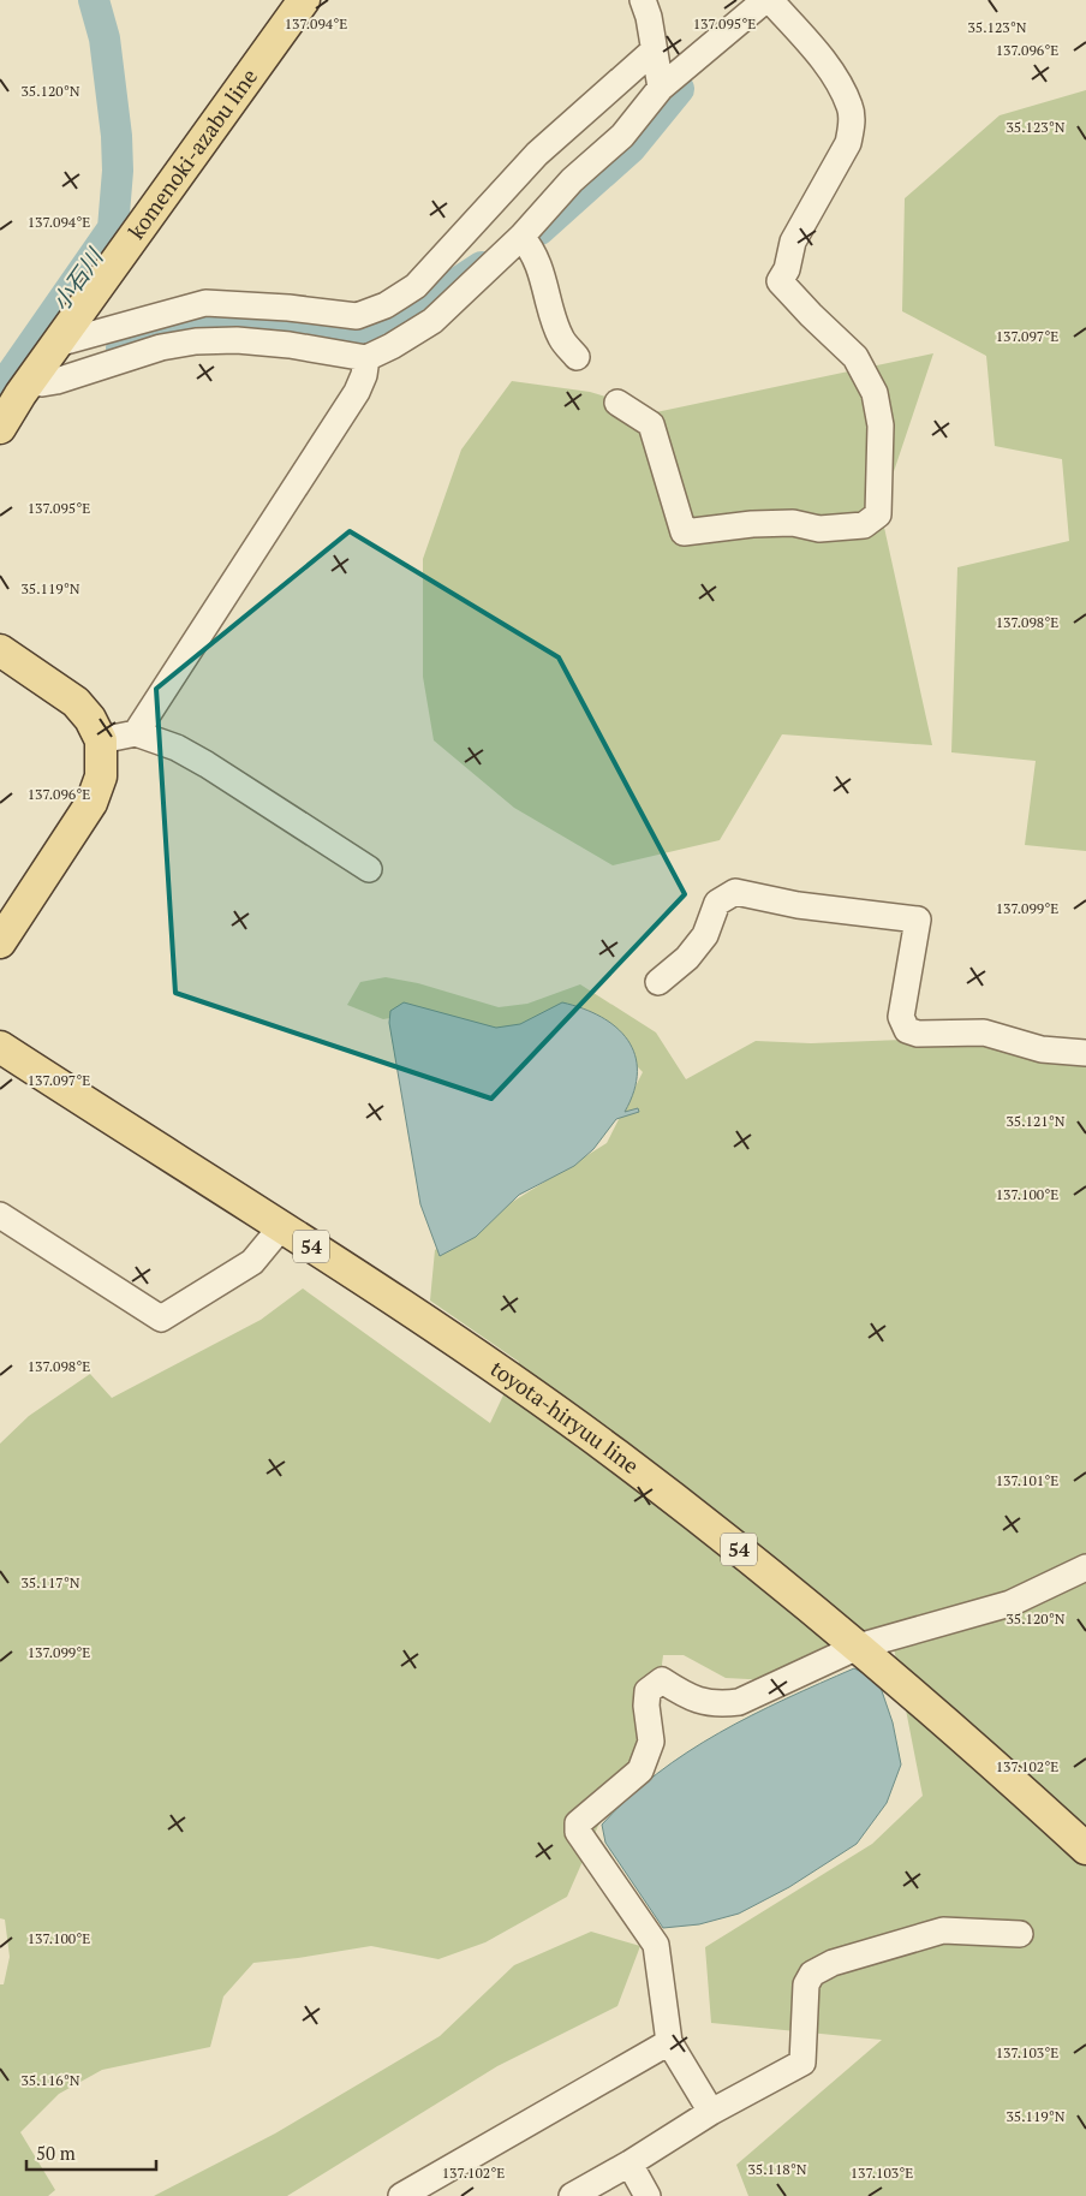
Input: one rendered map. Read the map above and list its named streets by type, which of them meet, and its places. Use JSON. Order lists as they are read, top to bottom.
{
  "streets": {
    "main road": ["komenoki-azabu line", "54", "toyota-hiryuu line"]
  },
  "water": ["小石川"],
  "scale_bar": "50 m",
  "coordinates": [
    "137.094°E",
    "137.095°E",
    "35.123°N",
    "137.096°E",
    "35.120°N",
    "137.097°E",
    "35.119°N",
    "137.098°E",
    "137.099°E",
    "35.121°N",
    "137.100°E",
    "137.101°E",
    "35.117°N",
    "137.102°E",
    "137.103°E",
    "35.116°N",
    "35.118°N"
  ]
}
